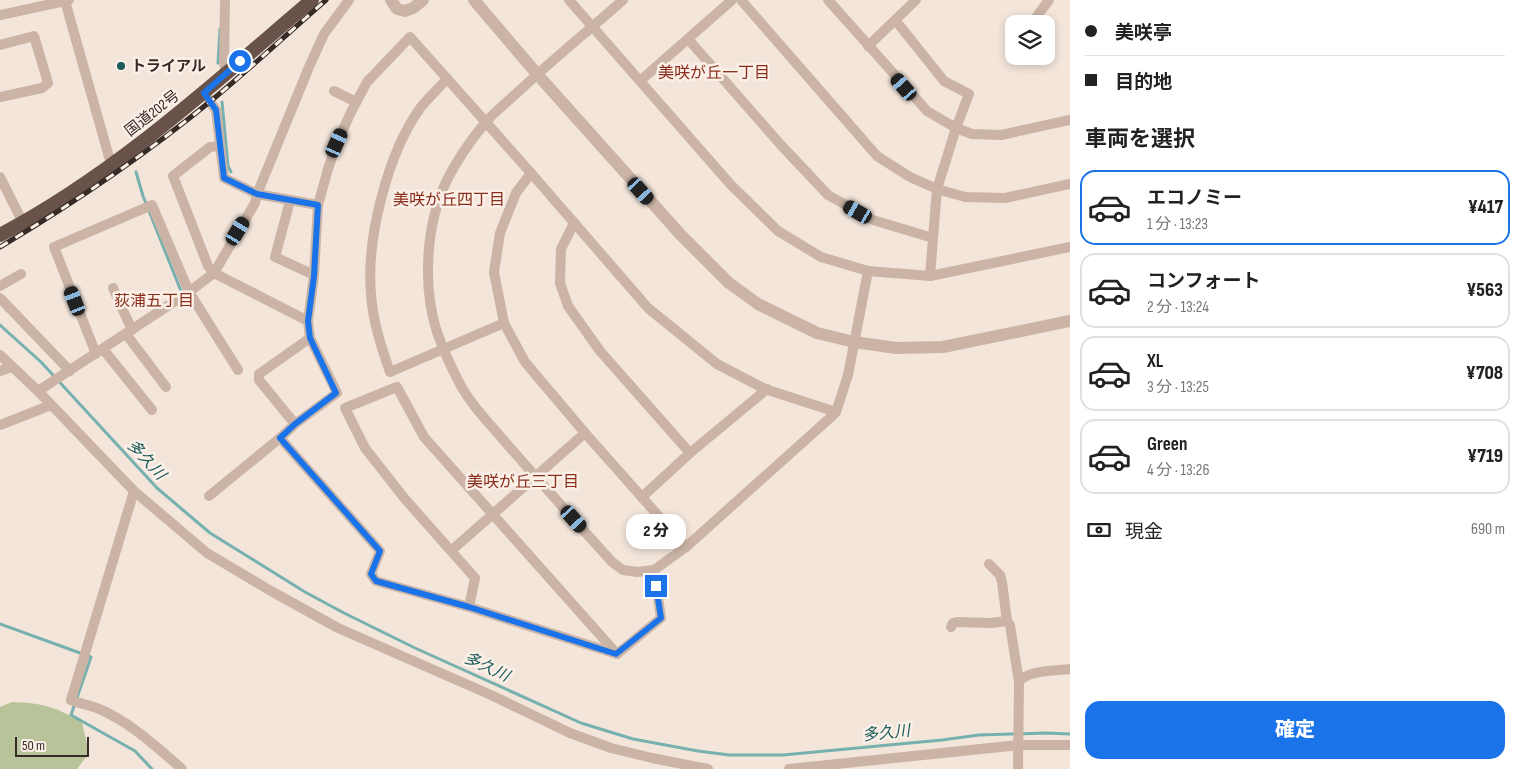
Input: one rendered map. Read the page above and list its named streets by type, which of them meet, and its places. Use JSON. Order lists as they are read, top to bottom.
{
  "streets": {
    "highway": ["国道202号"]
  },
  "districts": [
    "美咲が丘一丁目",
    "美咲が丘四丁目",
    "荻浦五丁目",
    "美咲が丘三丁目"
  ],
  "water": ["多久川"],
  "places": ["トライアル"],
  "scale_bar": "50 m",
  "page": {
    "banner": ["美咲亭", "目的地"],
    "heading": "車両を選択",
    "list": [
      {
        "name": "エコノミー",
        "note": "1 分 · 13:23",
        "value": "¥417"
      },
      {
        "name": "コンフォート",
        "note": "2 分 · 13:24",
        "value": "¥563"
      },
      {
        "name": "XL",
        "note": "3 分 · 13:25",
        "value": "¥708"
      },
      {
        "name": "Green",
        "note": "4 分 · 13:26",
        "value": "¥719"
      }
    ],
    "pay": ["現金", "690 m"],
    "bubble": "2 分",
    "buttons": "確定",
    "scale": "50 m"
  }
}
